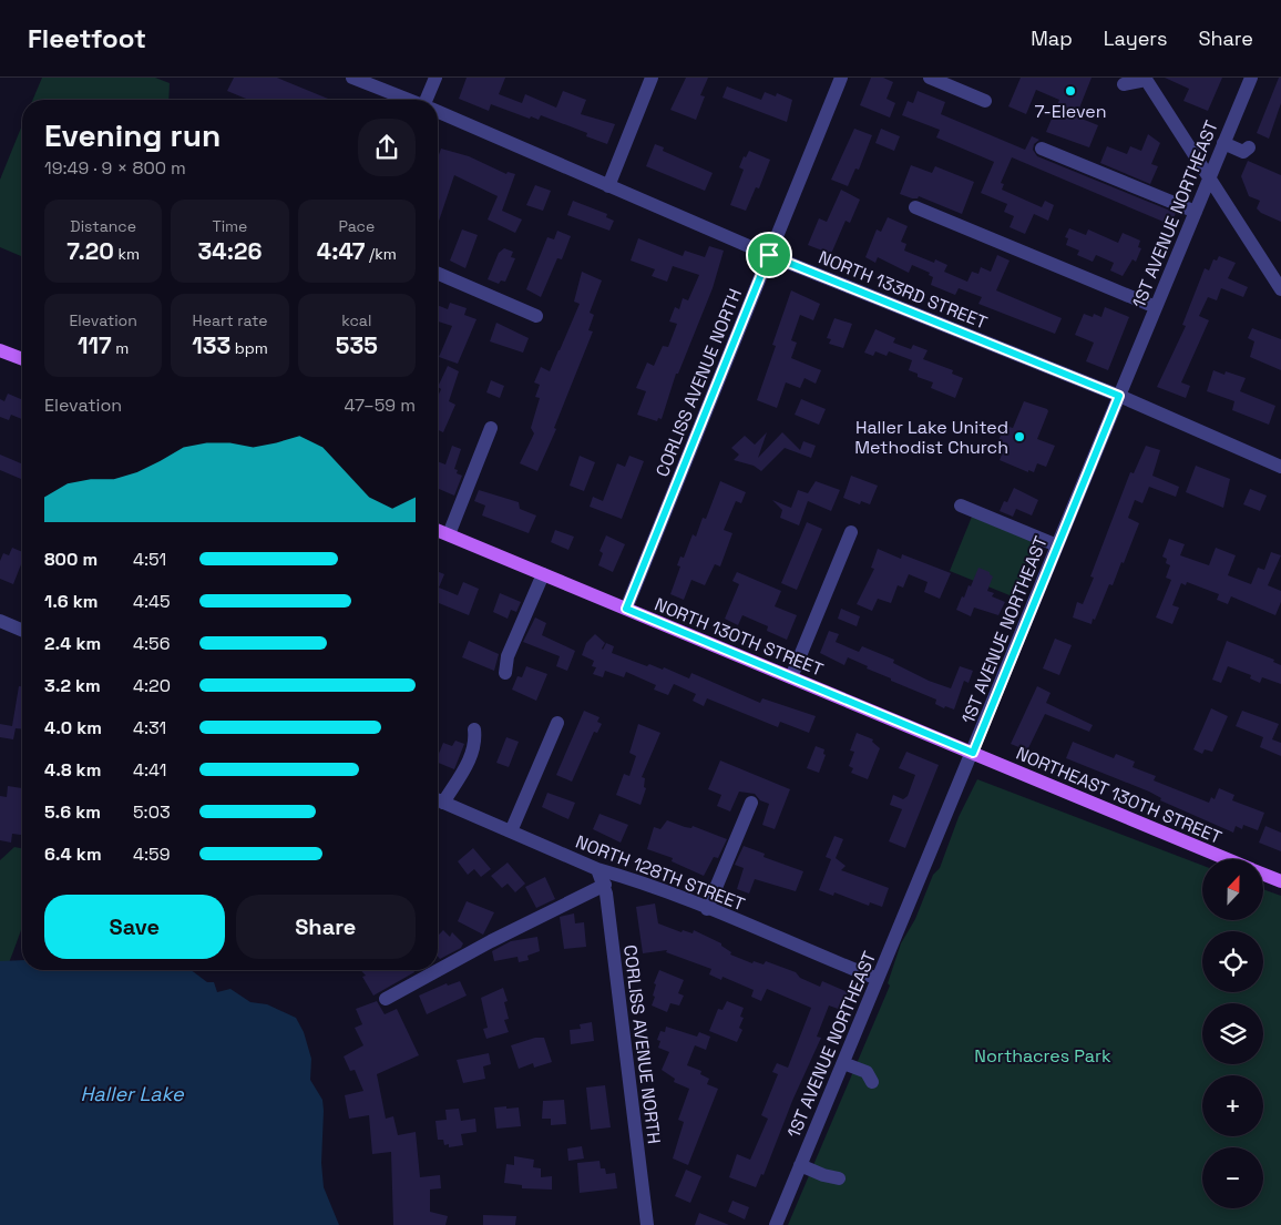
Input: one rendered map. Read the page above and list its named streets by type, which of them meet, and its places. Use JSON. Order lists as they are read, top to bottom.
{
  "streets": {
    "main road": ["NORTH 130TH STREET", "NORTHEAST 130TH STREET"],
    "street": [
      "1ST AVENUE NORTHEAST",
      "NORTH 133RD STREET",
      "CORLISS AVENUE NORTH",
      "NORTH 128TH STREET"
    ]
  },
  "crossings": [
    ["1ST AVENUE NORTHEAST", "NORTH 133RD STREET"],
    ["1ST AVENUE NORTHEAST", "NORTH 130TH STREET"],
    ["1ST AVENUE NORTHEAST", "NORTHEAST 130TH STREET"],
    ["1ST AVENUE NORTHEAST", "NORTH 128TH STREET"],
    ["NORTH 133RD STREET", "CORLISS AVENUE NORTH"],
    ["CORLISS AVENUE NORTH", "NORTH 130TH STREET"],
    ["CORLISS AVENUE NORTH", "NORTH 128TH STREET"],
    ["NORTH 130TH STREET", "NORTHEAST 130TH STREET"]
  ],
  "water": ["Haller Lake"],
  "parks": ["Northacres Park"],
  "places": ["7-Eleven", "Haller Lake United Methodist Church"],
  "north": "top",
  "page": {
    "header": "Fleetfoot",
    "nav": ["Map", "Layers", "Share"],
    "heading": ["Evening run", "19:49 · 9 × 800 m"],
    "stats": [
      ["Distance", "7.20 km"],
      ["Time", "34:26"],
      ["Pace", "4:47 /km"],
      ["Elevation", "117 m"],
      ["Heart rate", "133 bpm"],
      ["kcal", "535"]
    ],
    "chart": ["Elevation", "47–59 m"],
    "list": [
      {
        "name": "800 m",
        "note": "4:51"
      },
      {
        "name": "1.6 km",
        "note": "4:45"
      },
      {
        "name": "2.4 km",
        "note": "4:56"
      },
      {
        "name": "3.2 km",
        "note": "4:20"
      },
      {
        "name": "4.0 km",
        "note": "4:31"
      },
      {
        "name": "4.8 km",
        "note": "4:41"
      },
      {
        "name": "5.6 km",
        "note": "5:03"
      },
      {
        "name": "6.4 km",
        "note": "4:59"
      }
    ],
    "map_buttons": ["+", "−"],
    "buttons": ["Save", "Share"]
  }
}
